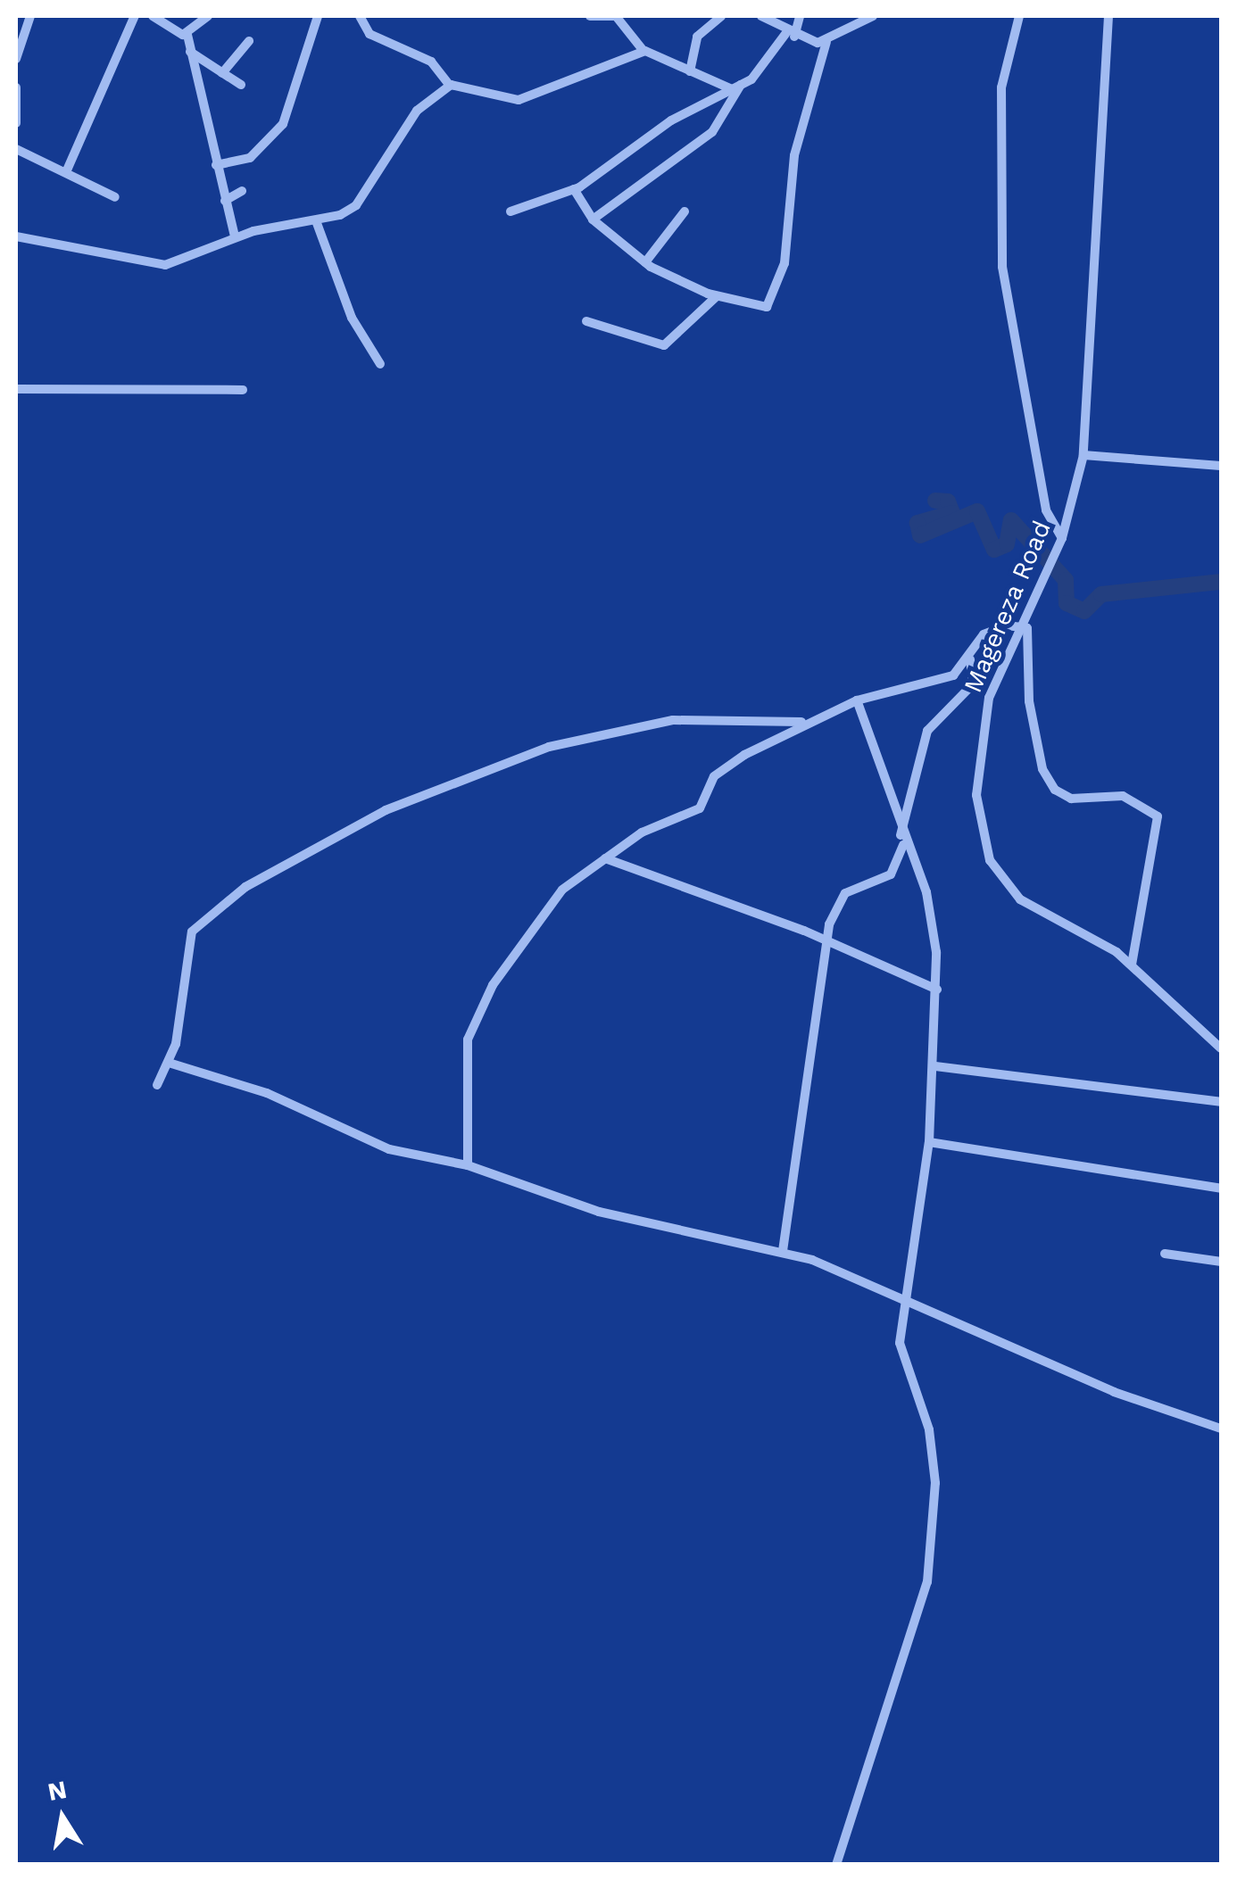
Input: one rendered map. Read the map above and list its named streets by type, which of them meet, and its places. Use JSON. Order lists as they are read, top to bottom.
{
  "streets": {
    "street": ["Magereza Road"]
  },
  "north": "top"
}
